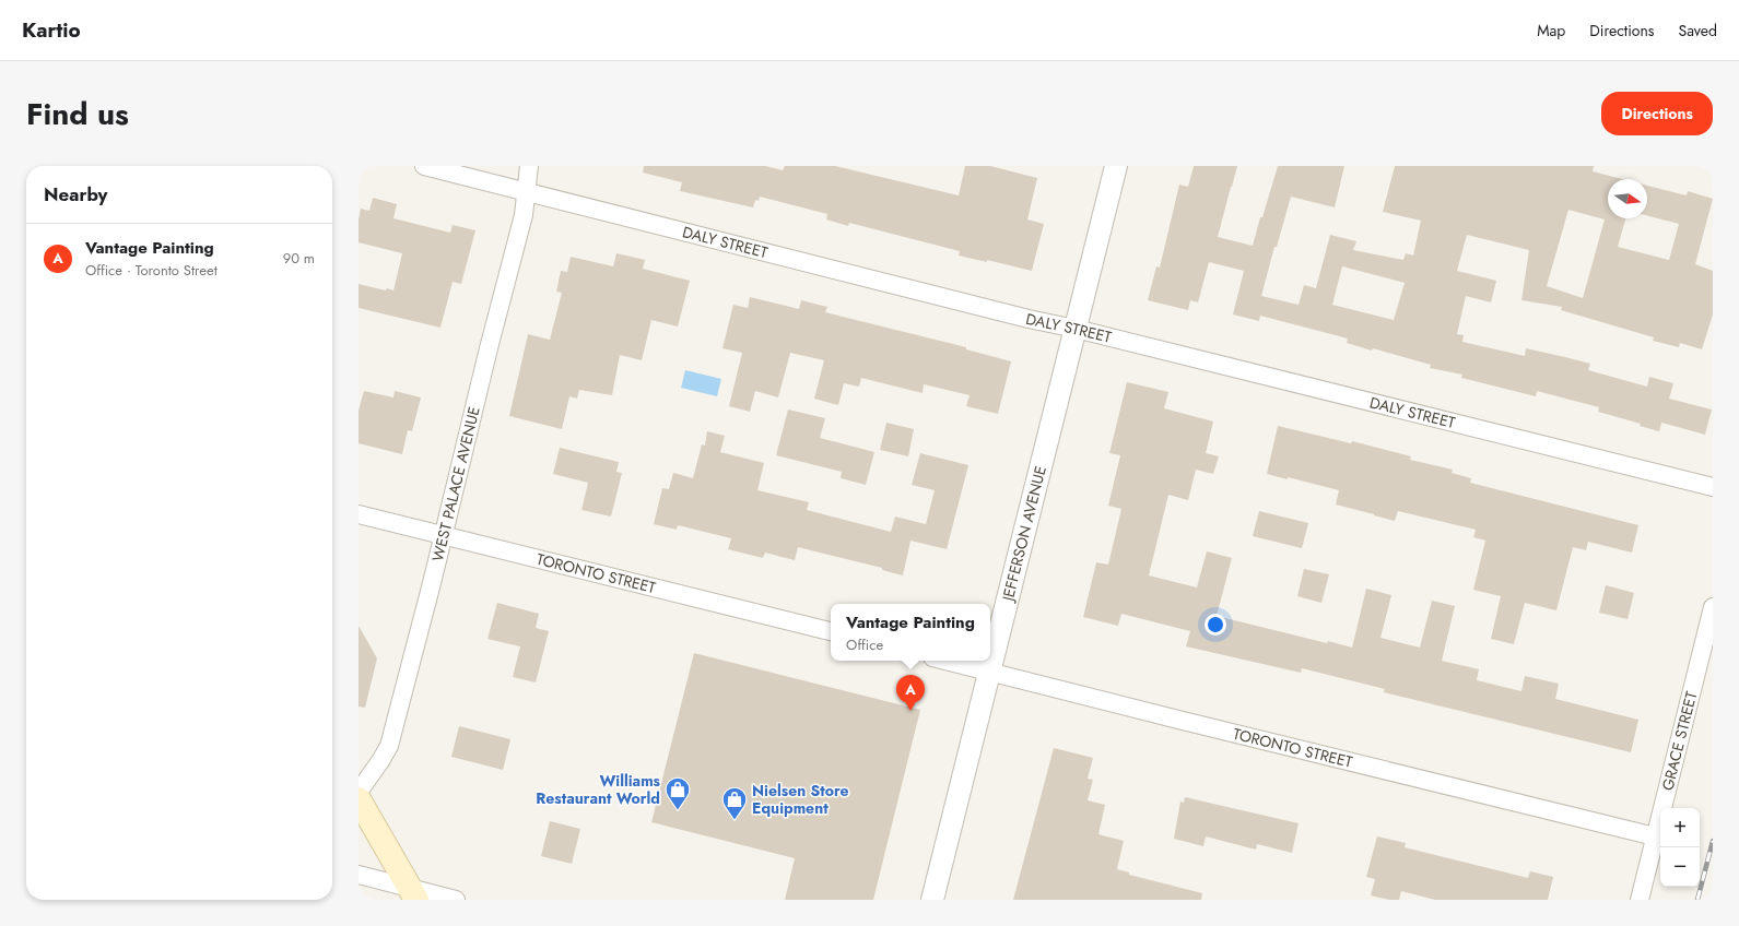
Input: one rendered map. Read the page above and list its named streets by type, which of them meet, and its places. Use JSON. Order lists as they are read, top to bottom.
{
  "streets": {
    "street": [
      "DALY STREET",
      "WEST PALACE AVENUE",
      "JEFFERSON AVENUE",
      "TORONTO STREET",
      "GRACE STREET"
    ]
  },
  "crossings": [
    ["DALY STREET", "WEST PALACE AVENUE"],
    ["DALY STREET", "JEFFERSON AVENUE"],
    ["WEST PALACE AVENUE", "TORONTO STREET"],
    ["JEFFERSON AVENUE", "TORONTO STREET"],
    ["TORONTO STREET", "GRACE STREET"]
  ],
  "places": {
    "shop": ["Williams Restaurant World", "Nielsen Store Equipment"]
  },
  "north": "right",
  "page": {
    "header": "Kartio",
    "nav": ["Map", "Directions", "Saved"],
    "title": "Find us",
    "buttons": "Directions",
    "heading": "Nearby",
    "list": [
      {
        "mark": "A",
        "name": "Vantage Painting",
        "note": "Office · Toronto Street",
        "value": "90 m"
      }
    ],
    "popup": ["Vantage Painting", "Office"],
    "pins": "A",
    "map_buttons": ["+", "−"]
  }
}
